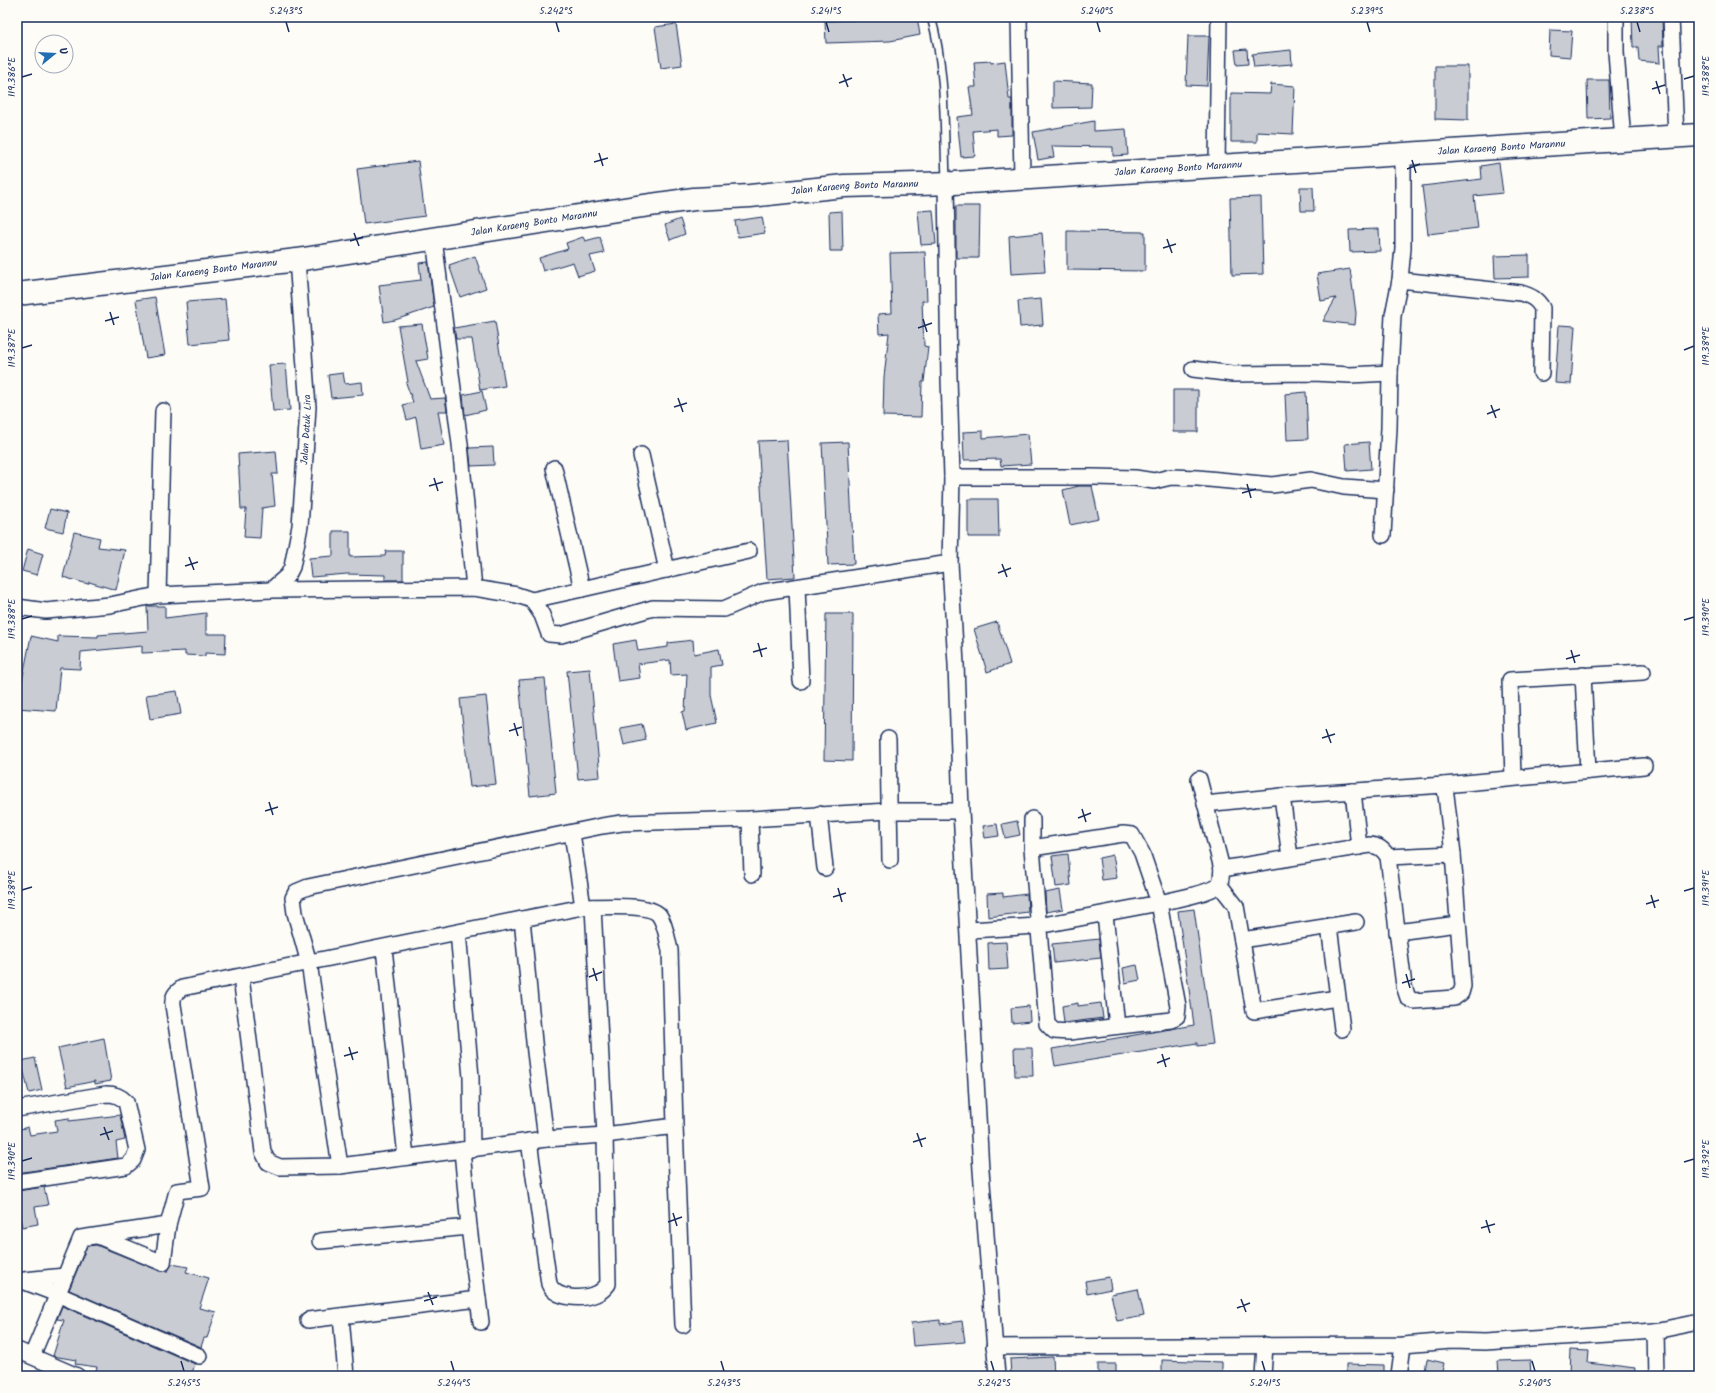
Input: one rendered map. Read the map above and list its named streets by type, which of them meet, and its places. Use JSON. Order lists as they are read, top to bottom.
{
  "streets": {
    "main road": ["Jalan Karaeng Bonto Marannu"],
    "street": ["Jalan Datuk Lira"]
  },
  "crossings": [
    ["Jalan Karaeng Bonto Marannu", "Jalan Datuk Lira"]
  ],
  "north": "right",
  "coordinates": [
    "5.243°S",
    "5.242°S",
    "5.241°S",
    "5.240°S",
    "5.239°S",
    "5.238°S",
    "119.388°E",
    "119.386°E",
    "119.389°E",
    "119.387°E",
    "119.390°E",
    "119.391°E",
    "119.392°E",
    "5.245°S",
    "5.244°S"
  ]
}
